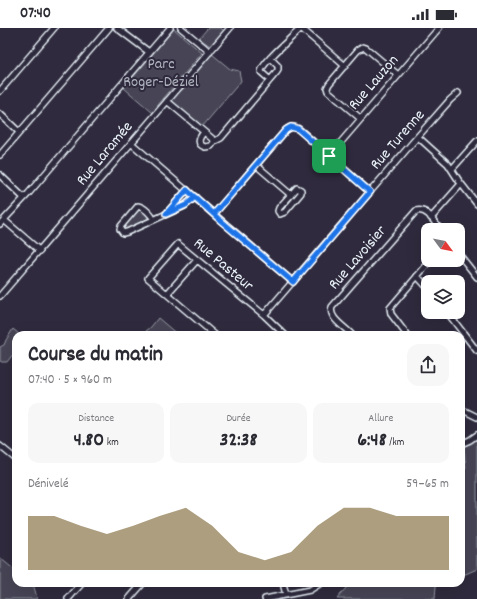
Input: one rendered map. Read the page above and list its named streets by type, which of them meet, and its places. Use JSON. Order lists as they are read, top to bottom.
{
  "streets": {
    "street": [
      "Rue Lauzon",
      "Rue Turenne",
      "Rue Laramée",
      "Rue Lavoisier",
      "Rue Pasteur"
    ]
  },
  "crossings": [
    ["Rue Turenne", "Rue Pasteur"]
  ],
  "parks": ["Parc Roger-Déziel"],
  "north": "bottom right",
  "page": {
    "status": "07:40",
    "heading": ["Course du matin", "07:40 · 5 × 960 m"],
    "stats": [
      ["Distance", "4.80 km"],
      ["Durée", "32:38"],
      ["Allure", "6:48 /km"]
    ],
    "chart": ["Dénivelé", "59–65 m"]
  }
}
